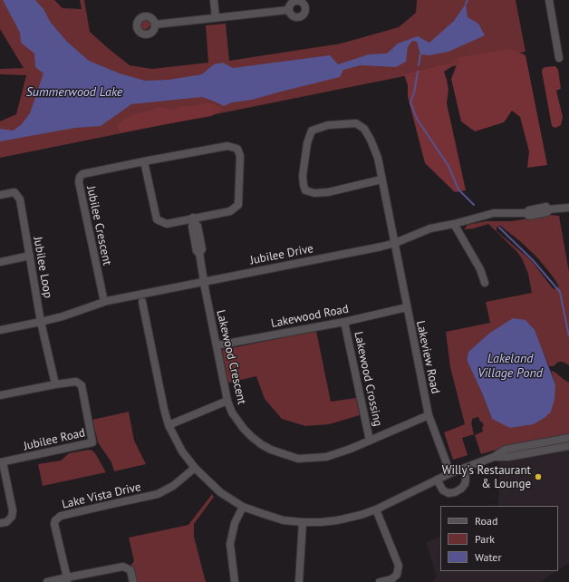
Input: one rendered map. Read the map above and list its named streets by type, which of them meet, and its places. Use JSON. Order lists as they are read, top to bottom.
{
  "streets": {
    "street": [
      "Jubilee Crescent",
      "Jubilee Drive",
      "Jubilee Loop",
      "Lakewood Road",
      "Lakewood Crescent",
      "Lakeview Road",
      "Lakewood Crossing",
      "Jubilee Road",
      "Lake Vista Drive"
    ]
  },
  "crossings": [
    ["Jubilee Crescent", "Jubilee Drive"],
    ["Jubilee Drive", "Jubilee Loop"],
    ["Jubilee Drive", "Lakewood Crescent"],
    ["Jubilee Drive", "Lakeview Road"],
    ["Lakewood Road", "Lakewood Crescent"],
    ["Lakewood Road", "Lakeview Road"],
    ["Lakewood Road", "Lakewood Crossing"],
    ["Lakewood Crescent", "Lakeview Road"],
    ["Lakewood Crescent", "Lakewood Crossing"]
  ],
  "water": ["Summerwood Lake", "Lakeland Village Pond"],
  "places": ["Willy's Restaurant & Lounge"],
  "legend": ["Road", "Park", "Water"]
}
